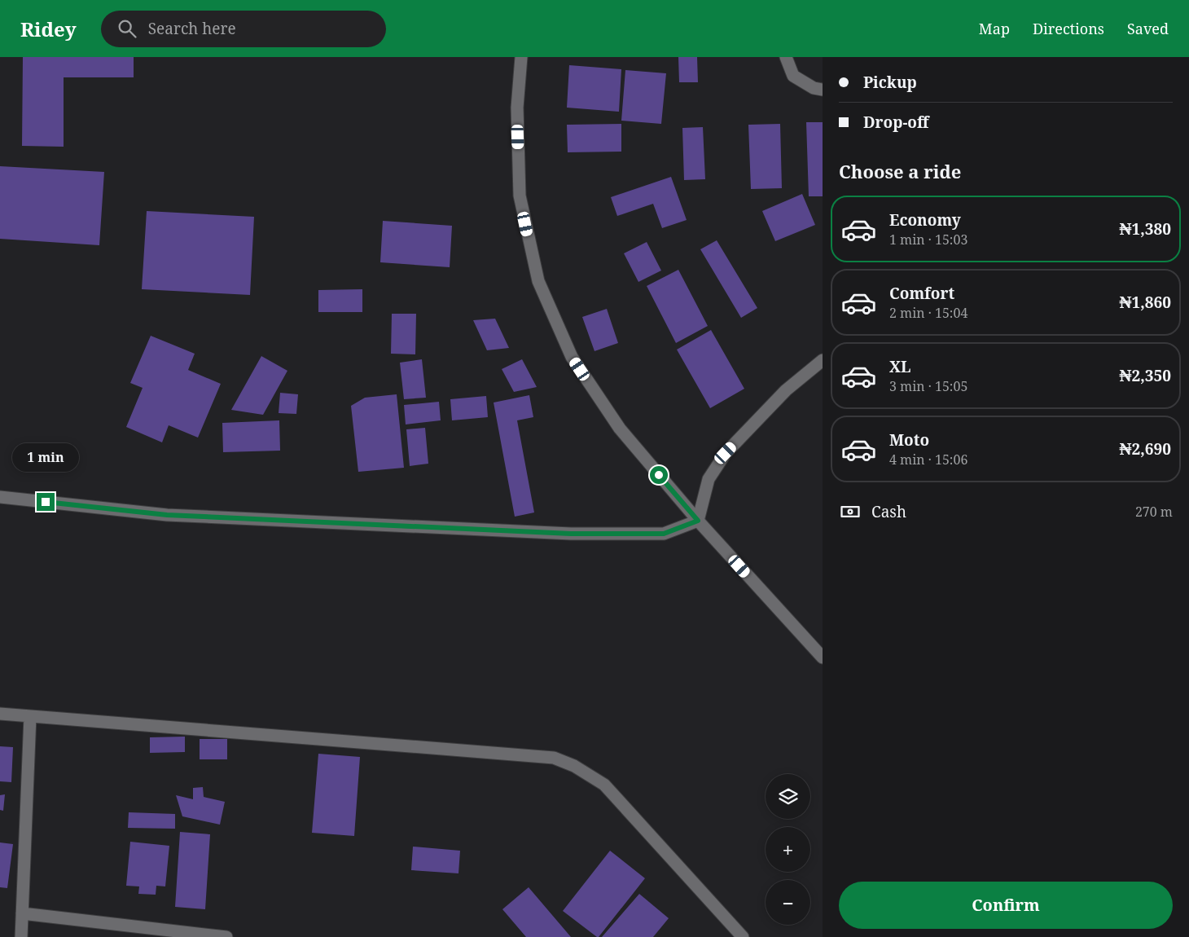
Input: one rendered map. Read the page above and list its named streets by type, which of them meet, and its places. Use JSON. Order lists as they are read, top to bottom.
{
  "page": {
    "header": "Ridey",
    "search": "Search here",
    "nav": ["Map", "Directions", "Saved"],
    "banner": ["Pickup", "Drop-off"],
    "heading": "Choose a ride",
    "list": [
      {
        "name": "Economy",
        "note": "1 min · 15:03",
        "value": "₦1,380"
      },
      {
        "name": "Comfort",
        "note": "2 min · 15:04",
        "value": "₦1,860"
      },
      {
        "name": "XL",
        "note": "3 min · 15:05",
        "value": "₦2,350"
      },
      {
        "name": "Moto",
        "note": "4 min · 15:06",
        "value": "₦2,690"
      }
    ],
    "bubble": "1 min",
    "pay": ["Cash", "270 m"],
    "map_buttons": ["+", "−"],
    "buttons": "Confirm"
  }
}
